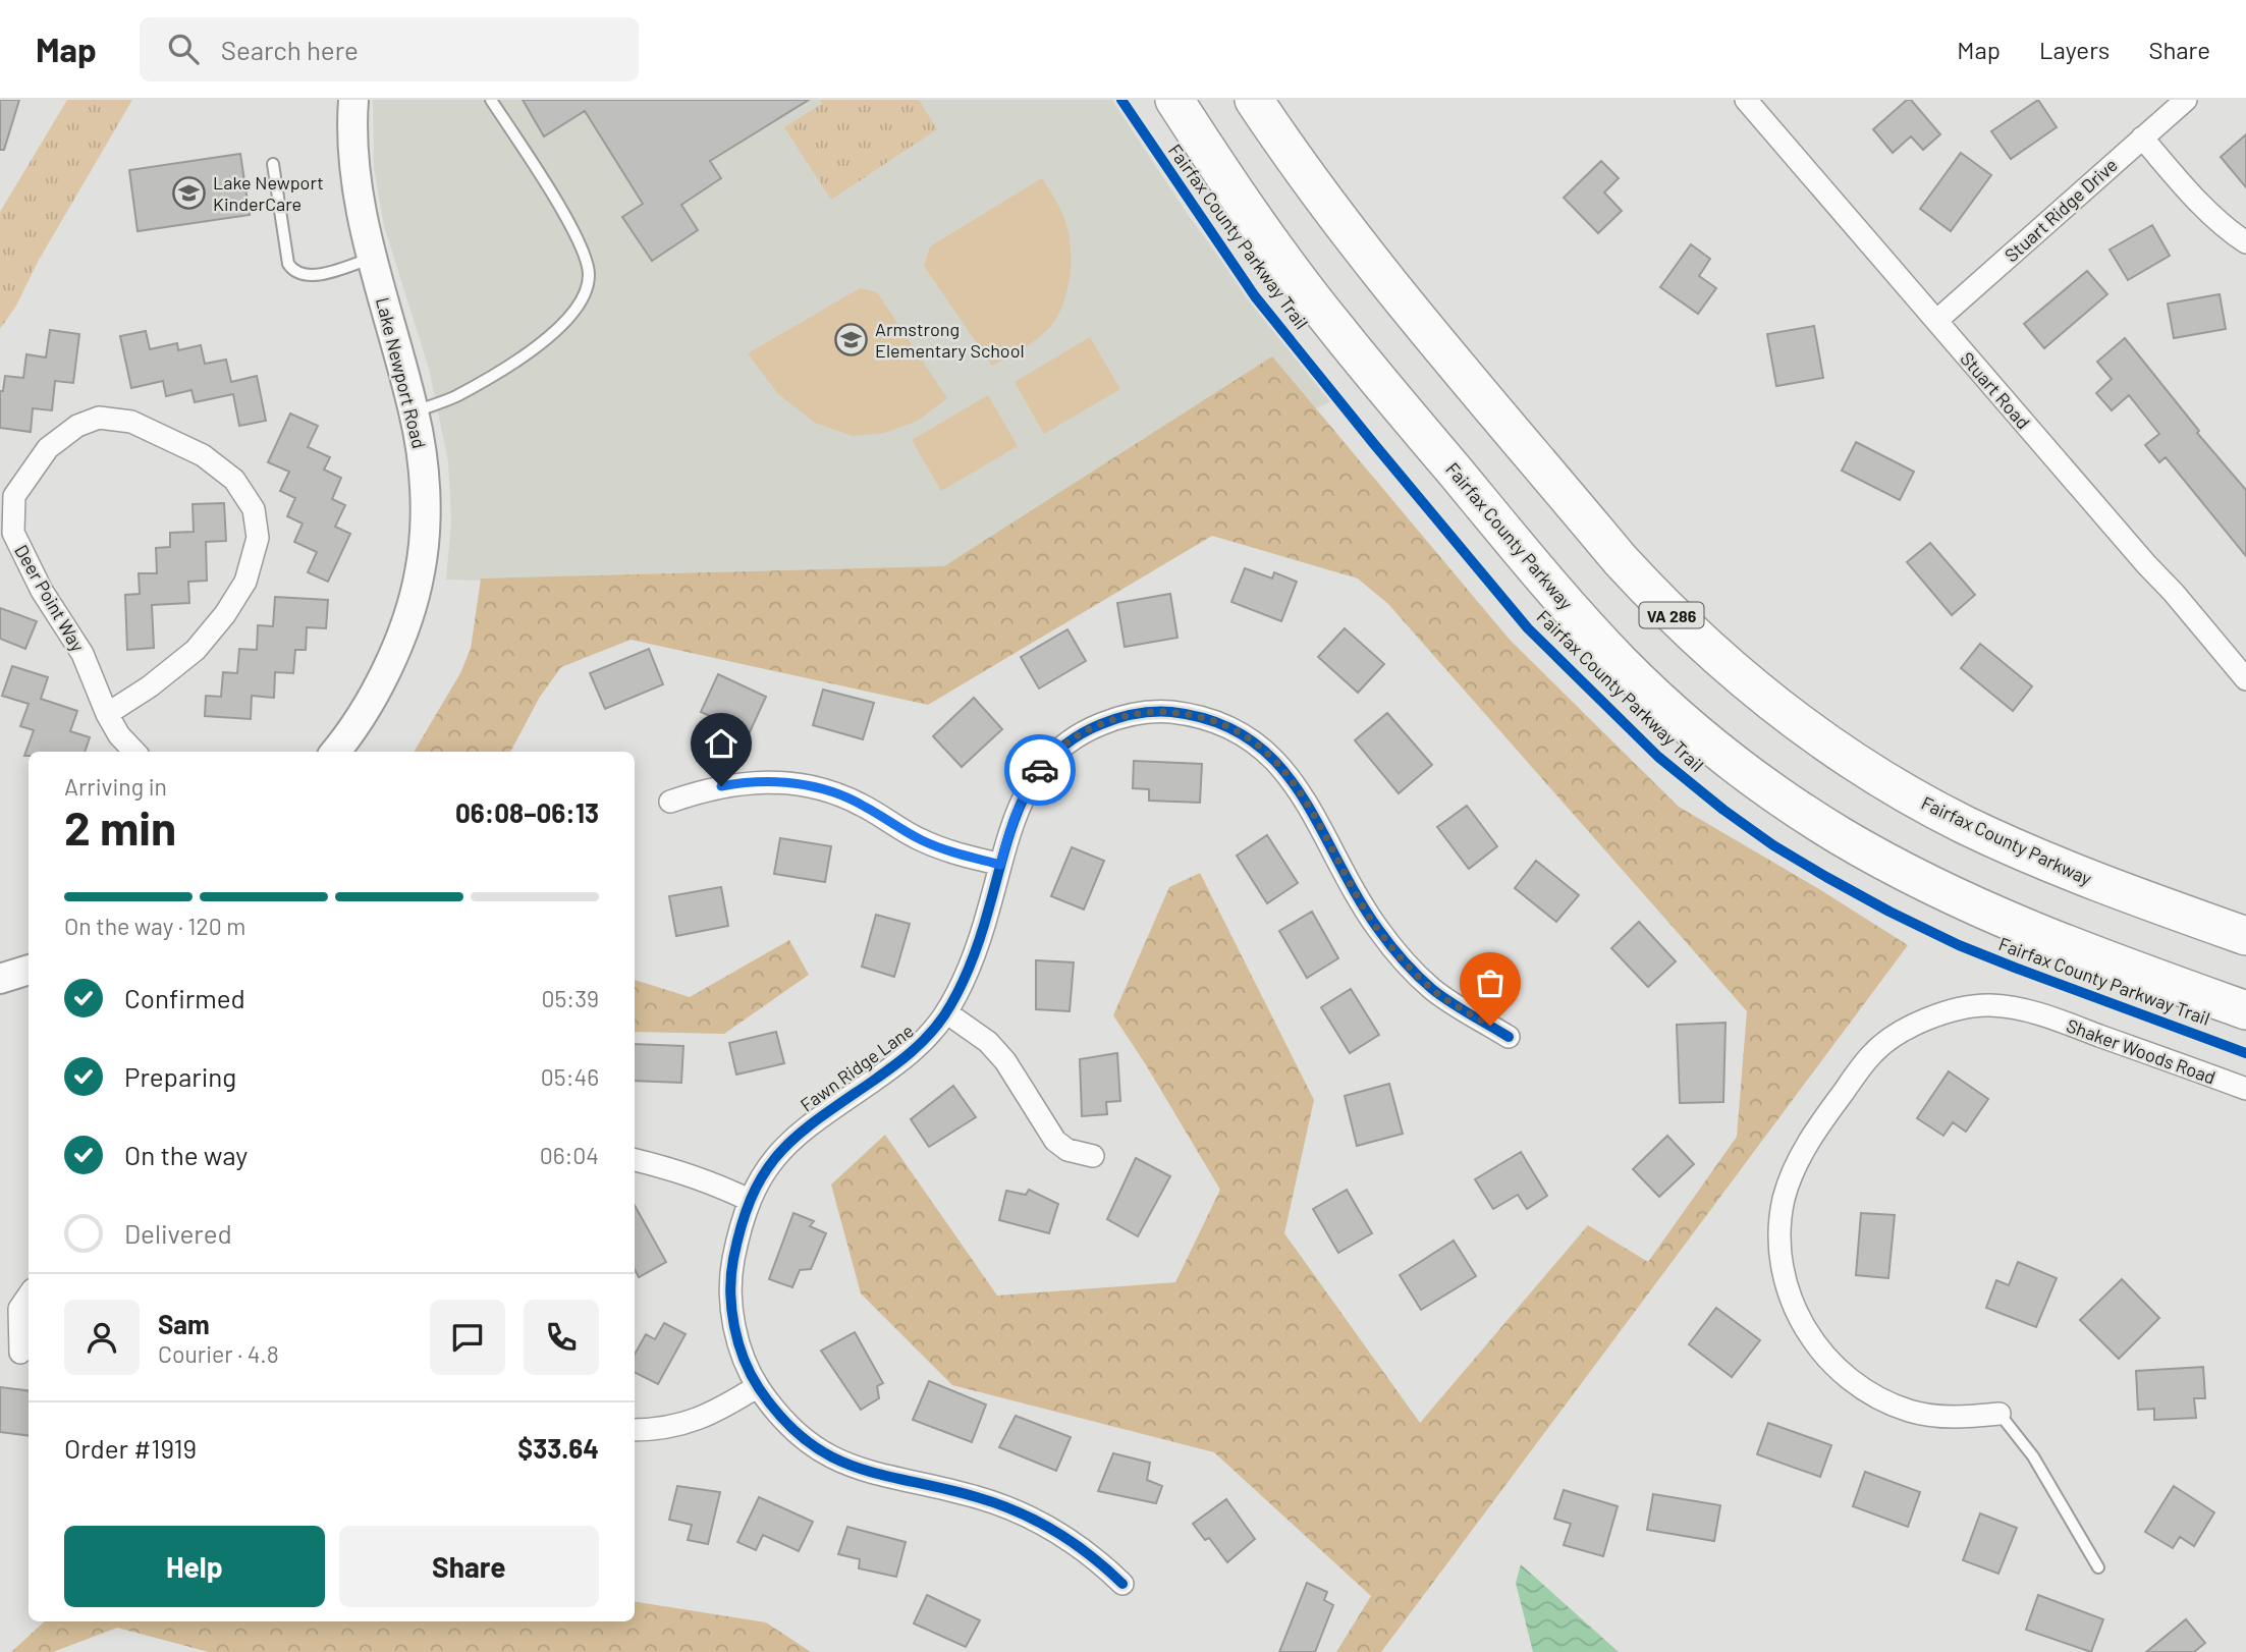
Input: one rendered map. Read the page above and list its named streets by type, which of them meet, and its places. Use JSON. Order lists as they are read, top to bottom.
{
  "streets": {
    "highway": ["Fairfax County Parkway", "VA 286"],
    "street": [
      "Stuart Ridge Drive",
      "Lake Newport Road",
      "Stuart Road",
      "Deer Point Way",
      "Shaker Woods Road",
      "Fawn Ridge Lane"
    ],
    "cycle path": ["Fairfax County Parkway Trail"]
  },
  "crossings": [
    ["Stuart Ridge Drive", "Stuart Road"]
  ],
  "places": {
    "school or university": ["Lake Newport KinderCare", "Armstrong Elementary School"]
  },
  "page": {
    "header": "Map",
    "search": "Search here",
    "nav": ["Map", "Layers", "Share"],
    "heading": ["2 min", "Arriving in", "06:08–06:13"],
    "panel": [
      "Sam",
      "Courier · 4.8",
      "Order #1919",
      "$33.64"
    ],
    "bar": "On the way · 120 m",
    "list": [
      ["Confirmed", "05:39"],
      ["Preparing", "05:46"],
      ["On the way", "06:04"],
      "Delivered"
    ],
    "buttons": ["Help", "Share"]
  }
}
